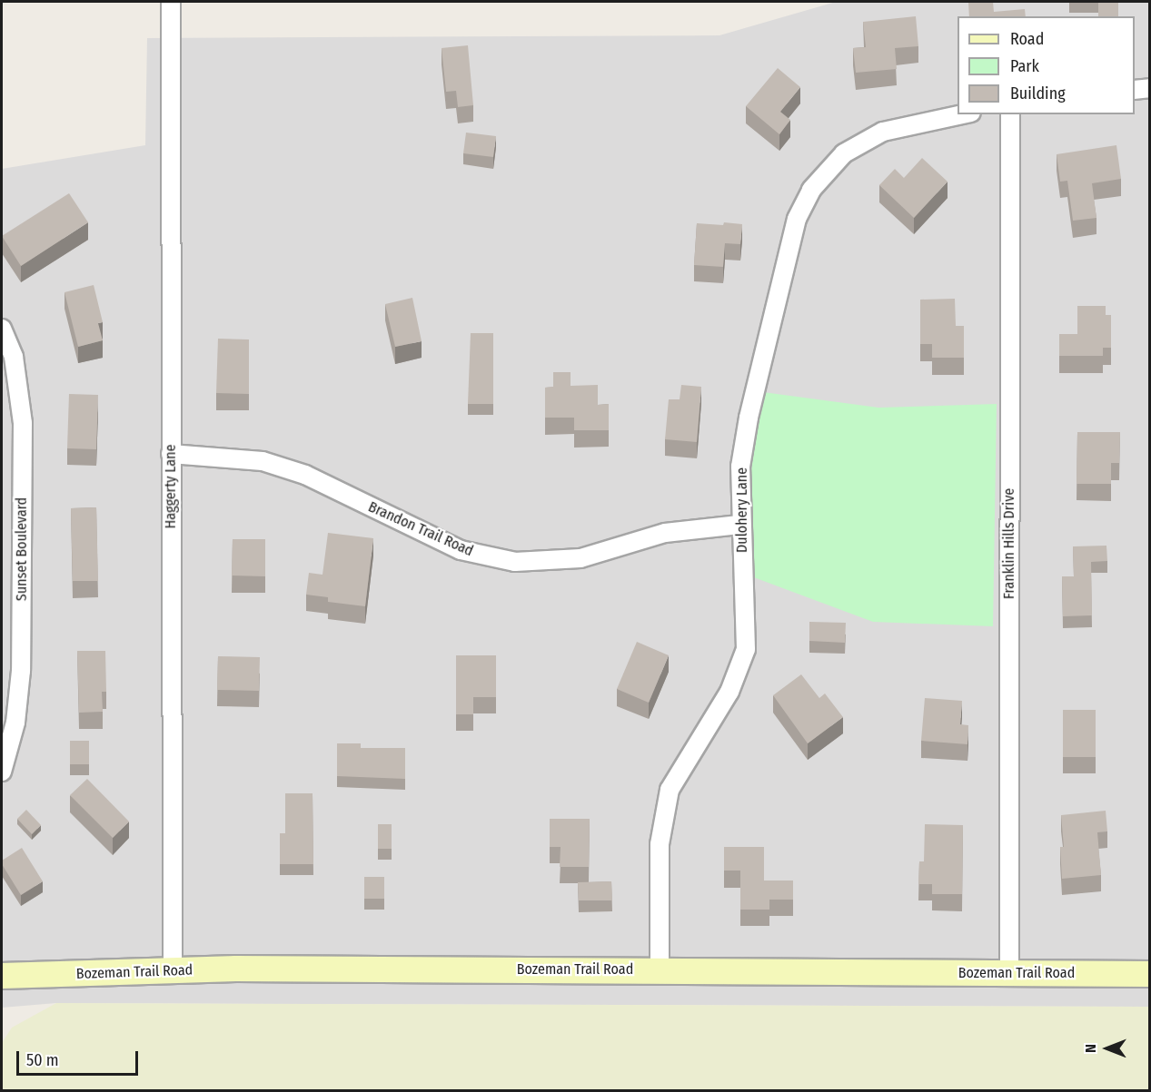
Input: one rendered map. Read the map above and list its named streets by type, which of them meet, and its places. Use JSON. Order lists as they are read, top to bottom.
{
  "streets": {
    "street": [
      "Haggerty Lane",
      "Dulohery Lane",
      "Brandon Trail Road",
      "Franklin Hills Drive",
      "Sunset Boulevard",
      "Bozeman Trail Road"
    ]
  },
  "crossings": [
    ["Haggerty Lane", "Brandon Trail Road"],
    ["Haggerty Lane", "Bozeman Trail Road"],
    ["Dulohery Lane", "Brandon Trail Road"],
    ["Dulohery Lane", "Bozeman Trail Road"],
    ["Franklin Hills Drive", "Bozeman Trail Road"]
  ],
  "legend": ["Road", "Park", "Building"],
  "scale_bar": "50 m",
  "north": "left"
}
